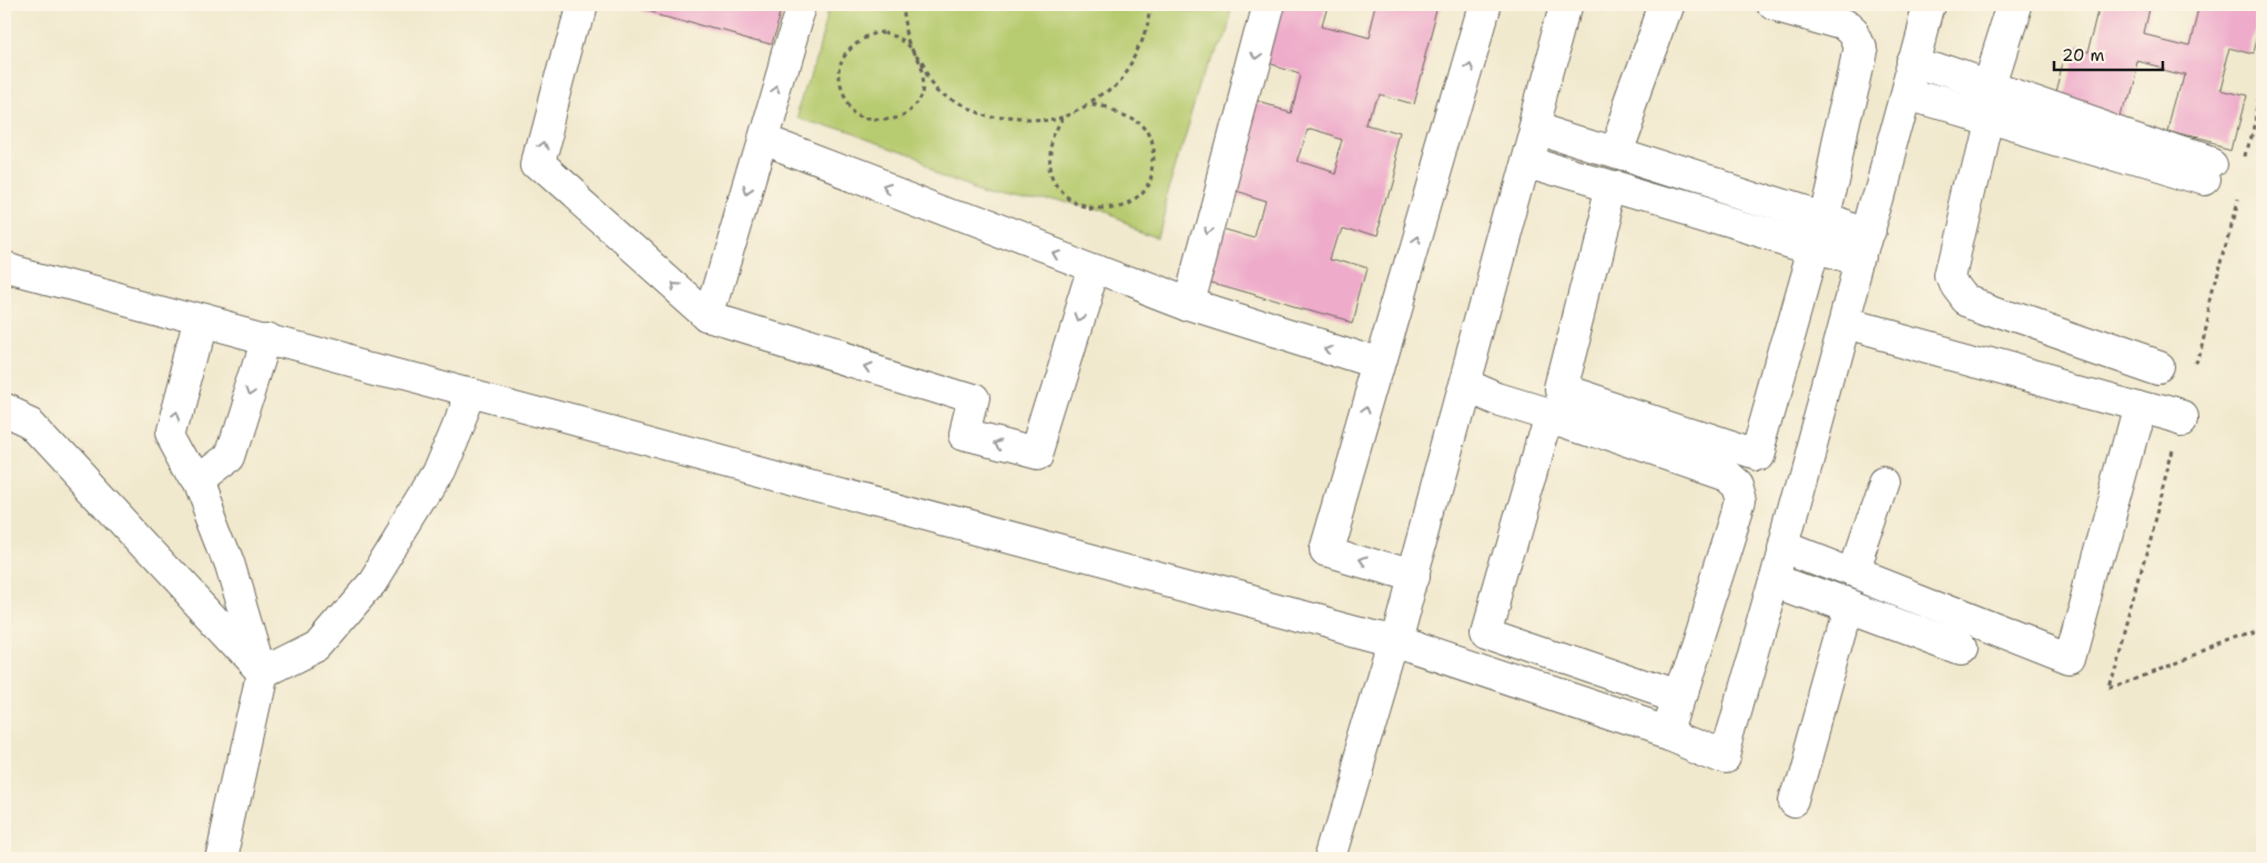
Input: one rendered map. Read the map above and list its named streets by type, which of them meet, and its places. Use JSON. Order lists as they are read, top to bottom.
{
  "scale_bar": "20 m"
}
